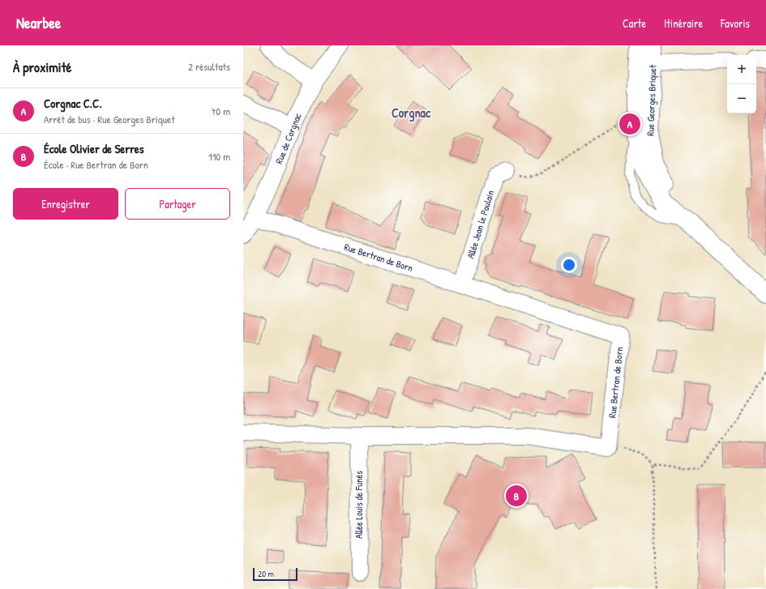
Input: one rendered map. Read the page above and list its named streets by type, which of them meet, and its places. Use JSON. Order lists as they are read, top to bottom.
{
  "streets": {
    "street": [
      "Rue Georges Briquet",
      "Rue de Corgnac",
      "Allée Jean le Poulain",
      "Rue Bertran de Born",
      "Allée Louis de Funés"
    ]
  },
  "crossings": [
    ["Rue de Corgnac", "Rue Bertran de Born"],
    ["Allée Jean le Poulain", "Rue Bertran de Born"]
  ],
  "districts": ["Corgnac"],
  "scale_bar": "20 m",
  "page": {
    "header": "Nearbee",
    "nav": ["Carte", "Itinéraire", "Favoris"],
    "heading": ["À proximité", "2 résultats"],
    "map_buttons": ["+", "−"],
    "list": [
      {
        "mark": "A",
        "name": "Corgnac C.C.",
        "note": "Arrêt de bus · Rue Georges Briquet",
        "value": "70 m"
      },
      {
        "mark": "B",
        "name": "École Olivier de Serres",
        "note": "École · Rue Bertran de Born",
        "value": "110 m"
      }
    ],
    "pins": ["A", "B"],
    "buttons": ["Enregistrer", "Partager"],
    "scale": "20 m"
  }
}
